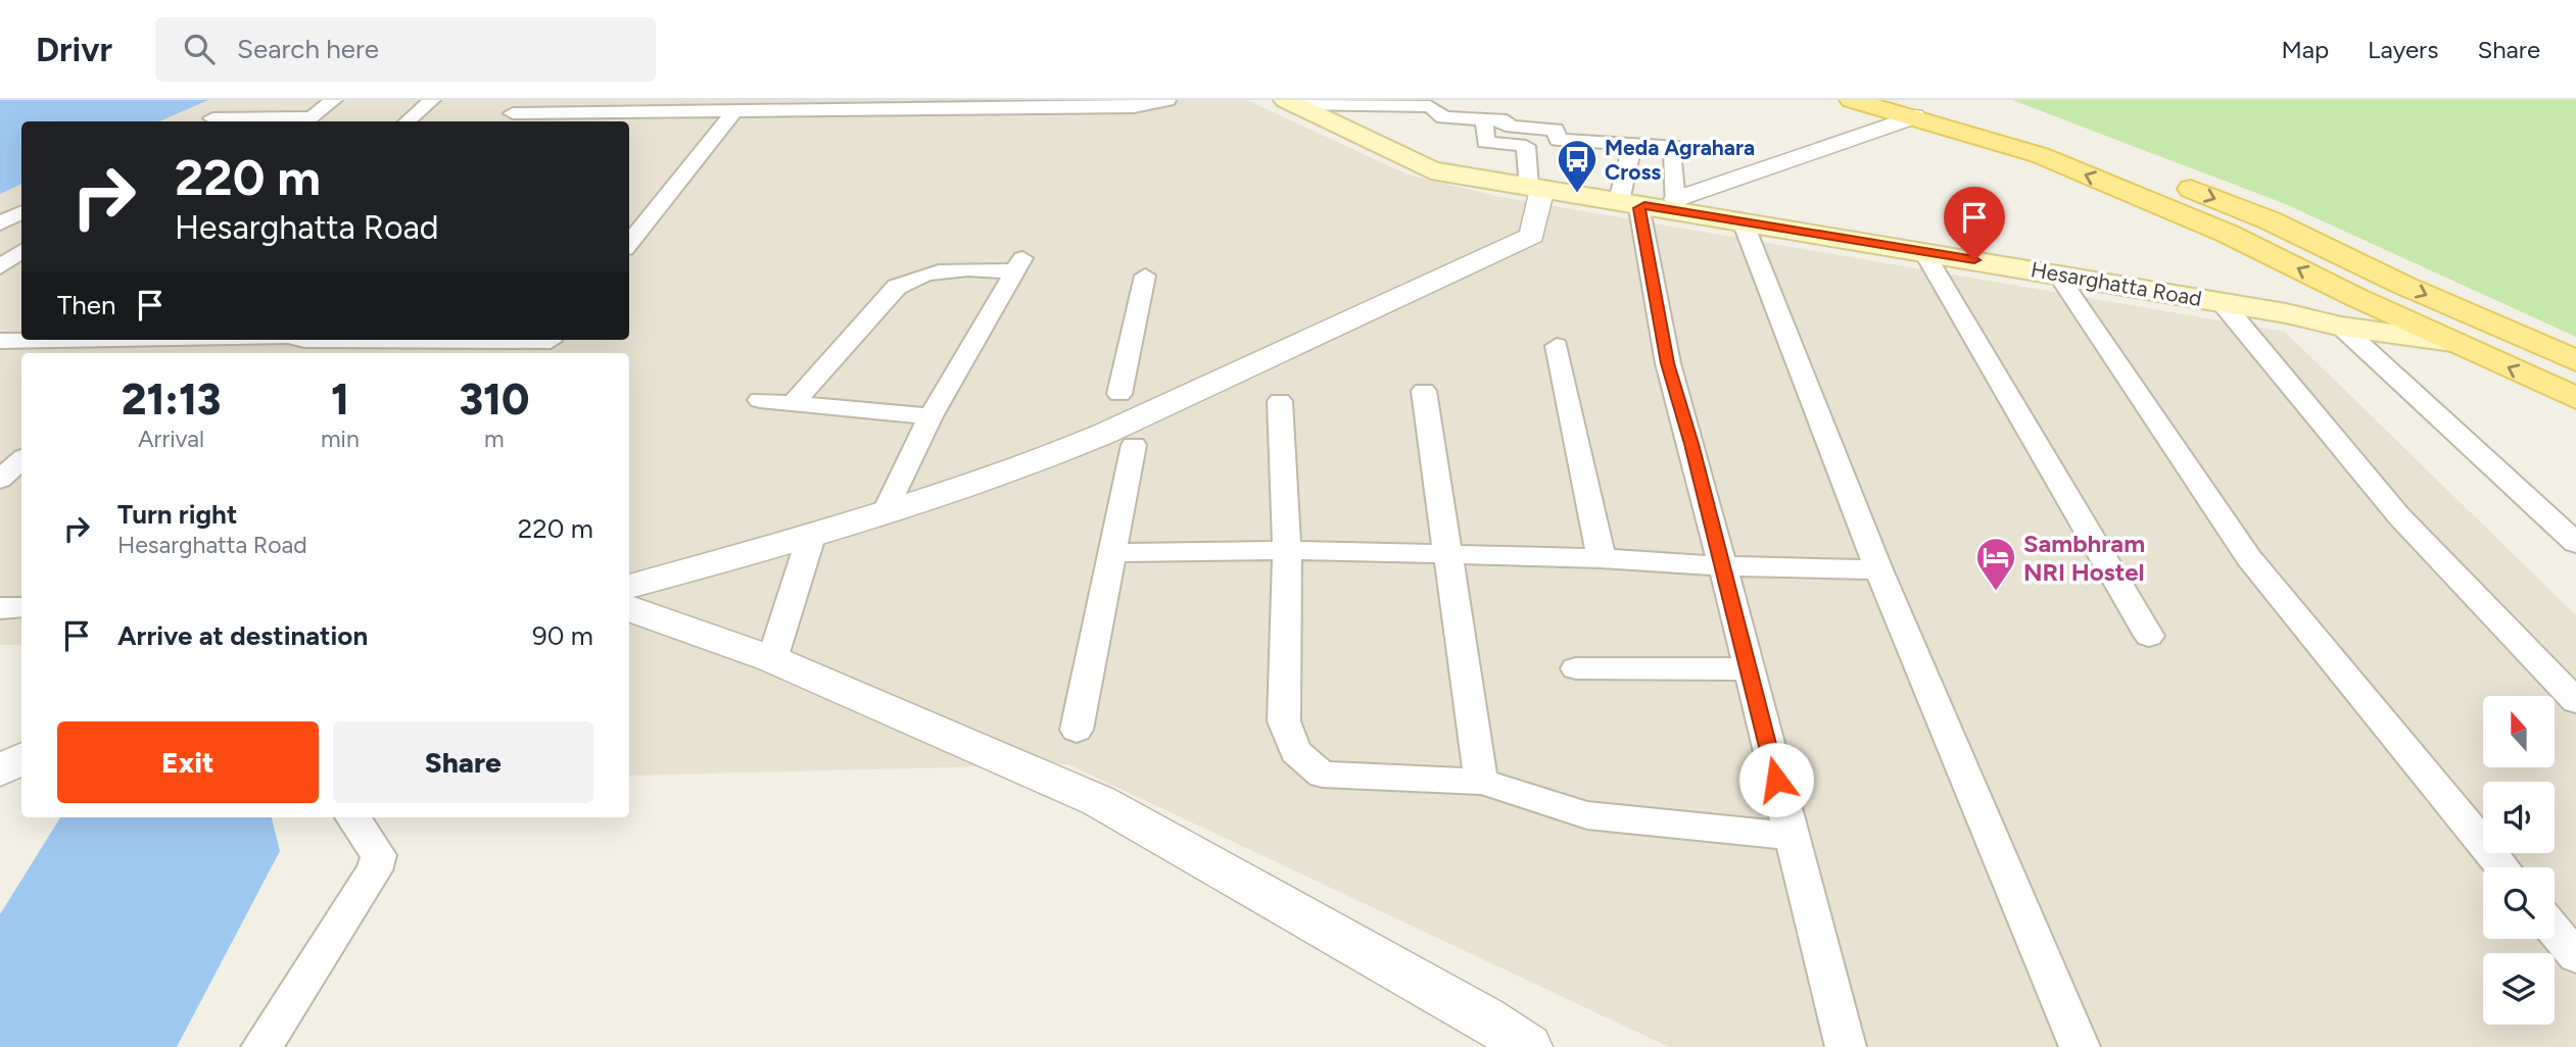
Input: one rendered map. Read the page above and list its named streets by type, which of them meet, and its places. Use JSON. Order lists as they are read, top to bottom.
{
  "streets": {
    "main road": ["Hesarghatta Road"]
  },
  "places": {
    "bus stop": ["Meda Agrahara Cross"],
    "hotel": ["Sambhram NRI Hostel"]
  },
  "north": "top",
  "page": {
    "header": "Drivr",
    "search": "Search here",
    "nav": ["Map", "Layers", "Share"],
    "turn": ["220 m", "Hesarghatta Road"],
    "then": "Then",
    "eta": [
      "21:13",
      "Arrival",
      "1",
      "min",
      "310",
      "m"
    ],
    "list": [
      {
        "name": "Turn right",
        "note": "Hesarghatta Road",
        "value": "220 m"
      },
      {
        "name": "Arrive at destination",
        "value": "90 m"
      }
    ],
    "buttons": ["Exit", "Share"]
  }
}
